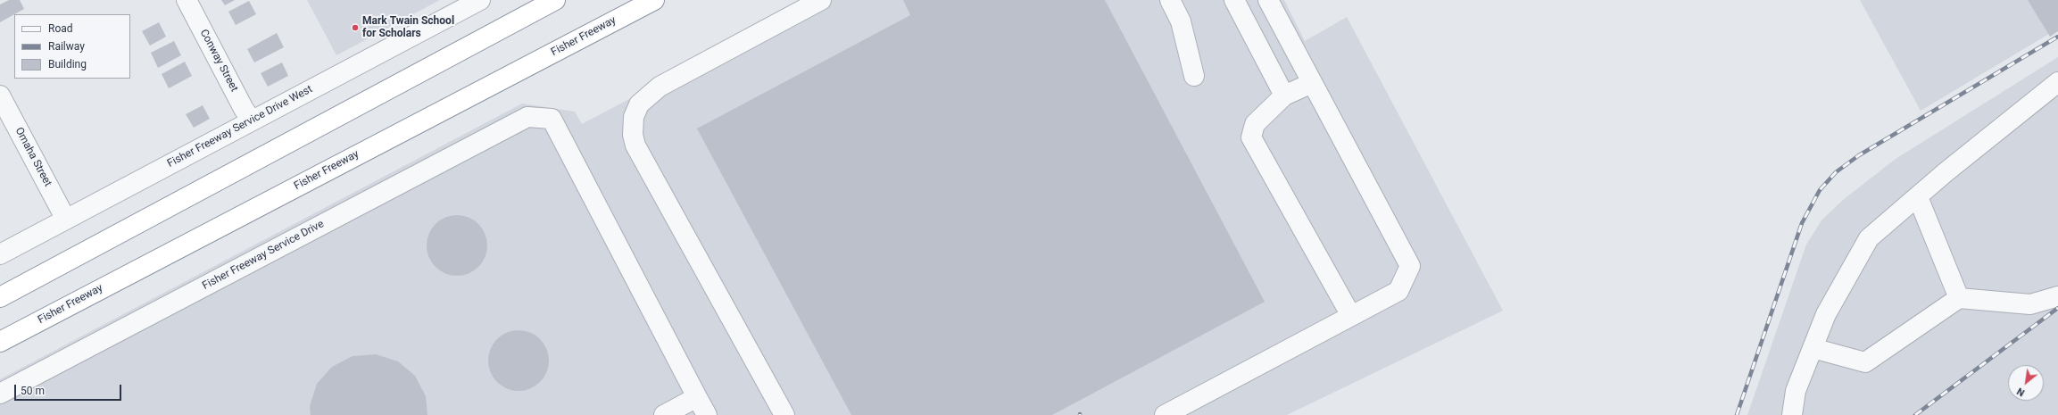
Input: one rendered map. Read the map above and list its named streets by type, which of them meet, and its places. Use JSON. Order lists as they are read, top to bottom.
{
  "streets": {
    "highway": ["Fisher Freeway"],
    "street": [
      "Conway Street",
      "Fisher Freeway Service Drive West",
      "Omaha Street",
      "Fisher Freeway Service Drive"
    ]
  },
  "crossings": [
    ["Conway Street", "Fisher Freeway Service Drive West"],
    ["Fisher Freeway Service Drive West", "Omaha Street"]
  ],
  "places": ["Mark Twain School for Scholars"],
  "legend": ["Road", "Railway", "Building"],
  "scale_bar": "50 m",
  "north": "bottom left"
}
